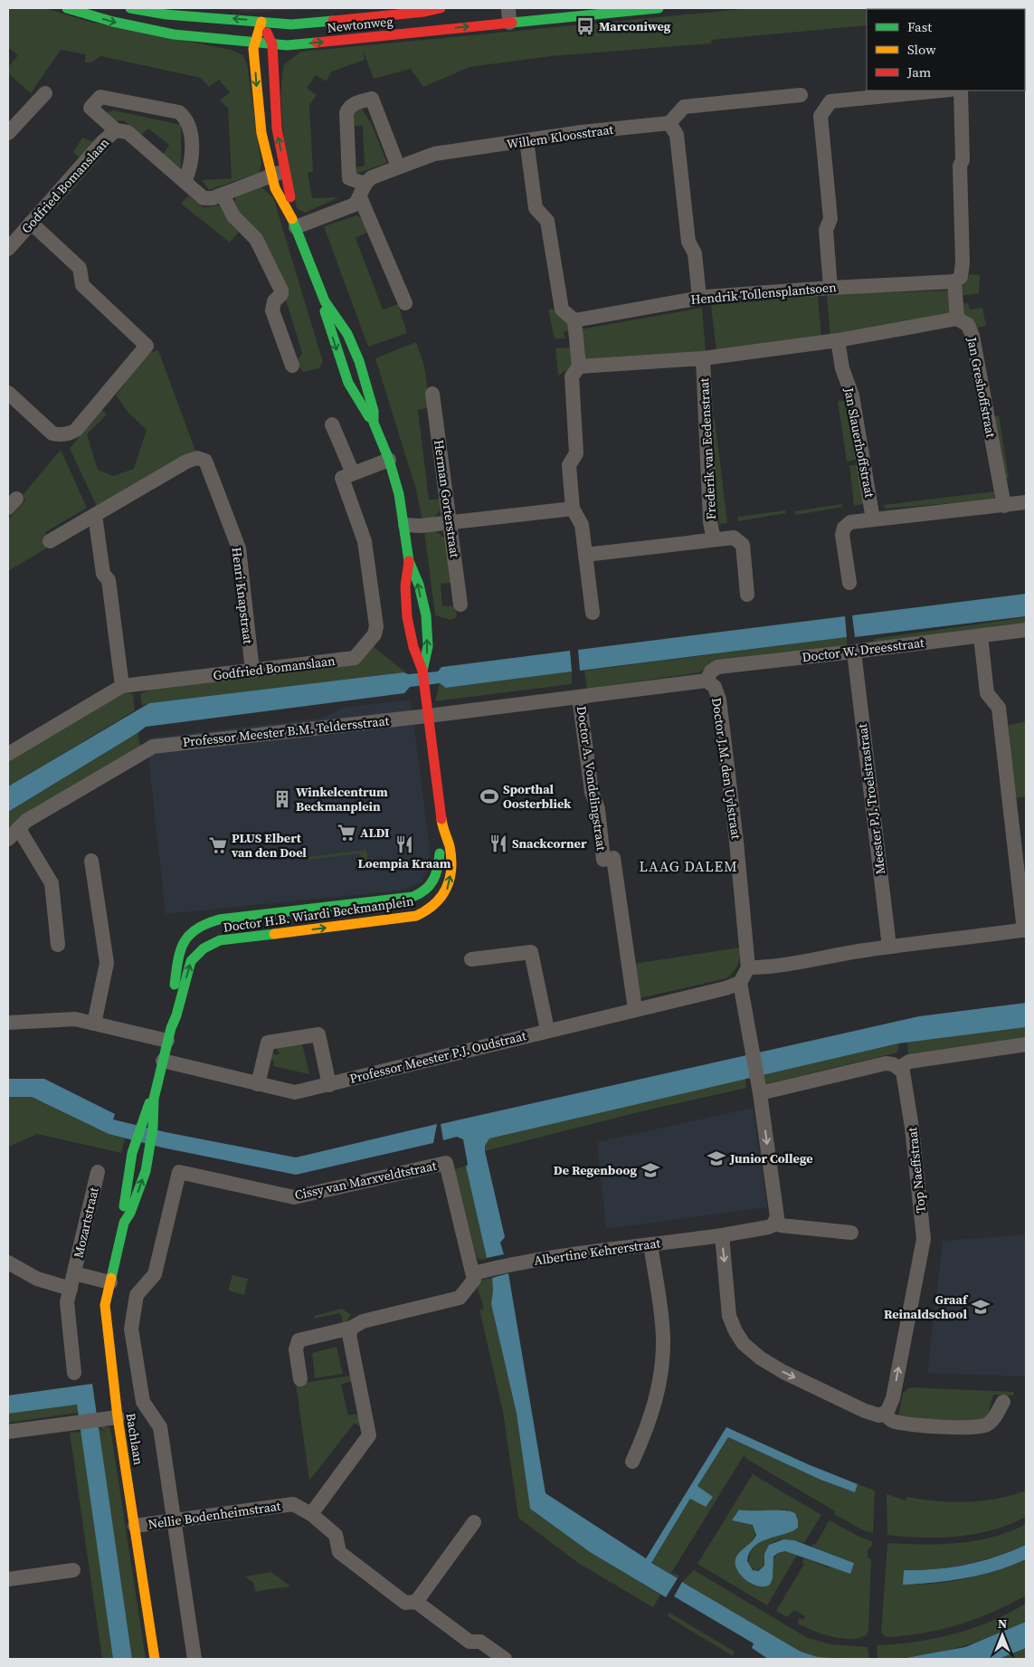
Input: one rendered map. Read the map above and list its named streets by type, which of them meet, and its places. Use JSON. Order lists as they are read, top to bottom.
{
  "streets": {
    "street": [
      "Newtonweg",
      "Willem Kloosstraat",
      "Godfried Bomanslaan",
      "Hendrik Tollensplantsoen",
      "Jan Greshoffstraat",
      "Jan Slauerhoffstraat",
      "Frederik van Eedenstraat",
      "Herman Gorterstraat",
      "Henri Knapstraat",
      "Doctor W. Dreesstraat",
      "Professor Meester B.M. Teldersstraat",
      "Doctor J.M. den Uylstraat",
      "Doctor A. Vondelingstraat",
      "Meester P.J. Troelstrastraat",
      "Doctor H.B. Wiardi Beckmanplein",
      "Professor Meester P.J. Oudstraat",
      "Top Naeffstraat",
      "Cissy van Marxveldtstraat",
      "Mozartstraat",
      "Albertine Kehrerstraat",
      "Bachlaan",
      "Nellie Bodenheimstraat"
    ]
  },
  "crossings": [
    ["Godfried Bomanslaan", "Henri Knapstraat"],
    ["Doctor W. Dreesstraat", "Doctor J.M. den Uylstraat"],
    ["Doctor W. Dreesstraat", "Meester P.J. Troelstrastraat"],
    ["Professor Meester B.M. Teldersstraat", "Doctor H.B. Wiardi Beckmanplein"],
    ["Doctor J.M. den Uylstraat", "Professor Meester P.J. Oudstraat"],
    ["Doctor A. Vondelingstraat", "Professor Meester P.J. Oudstraat"],
    ["Meester P.J. Troelstrastraat", "Professor Meester P.J. Oudstraat"],
    ["Doctor H.B. Wiardi Beckmanplein", "Bachlaan"],
    ["Professor Meester P.J. Oudstraat", "Bachlaan"],
    ["Cissy van Marxveldtstraat", "Albertine Kehrerstraat"],
    ["Cissy van Marxveldtstraat", "Nellie Bodenheimstraat"],
    ["Mozartstraat", "Bachlaan"],
    ["Bachlaan", "Nellie Bodenheimstraat"]
  ],
  "one_way": ["Top Naeffstraat"],
  "districts": ["LAAG DALEM"],
  "places": {
    "bus stop": ["Marconiweg"],
    "sports": ["Sporthal Oosterbliek"],
    "building": ["Winkelcentrum Beckmanplein"],
    "supermarket": ["ALDI", "PLUS Elbert van den Doel"],
    "restaurant": ["Snackcorner", "Loempia Kraam"],
    "school or university": ["Junior College", "De Regenboog", "Graaf Reinaldschool"]
  },
  "legend": ["Fast", "Slow", "Jam"],
  "north": "top"
}
